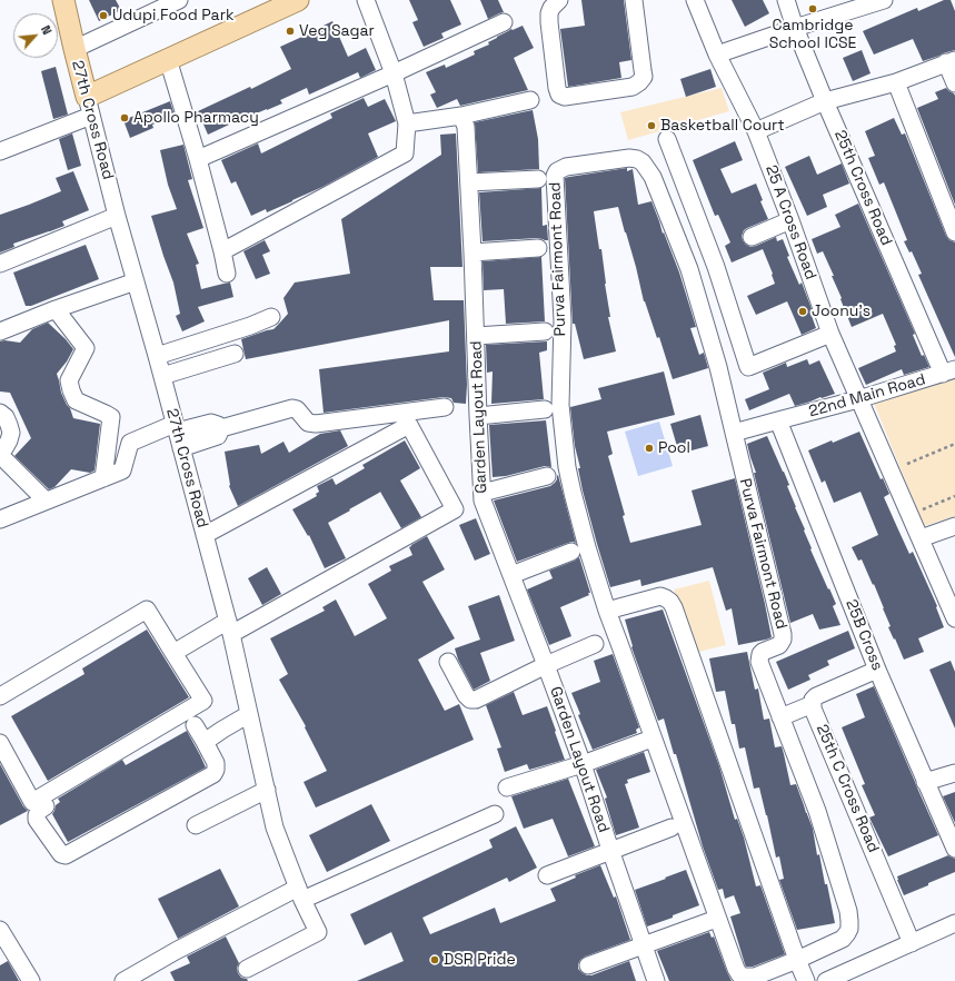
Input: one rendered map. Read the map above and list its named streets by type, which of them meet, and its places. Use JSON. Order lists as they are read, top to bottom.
{
  "streets": {
    "main road": ["27th Cross Road"],
    "street": [
      "25th Cross Road",
      "25 A Cross Road",
      "Purva Fairmont Road",
      "22nd Main Road",
      "Garden Layout Road",
      "25B Cross",
      "25th C Cross Road"
    ]
  },
  "crossings": [
    ["25th Cross Road", "22nd Main Road"],
    ["25 A Cross Road", "22nd Main Road"],
    ["Purva Fairmont Road", "22nd Main Road"],
    ["22nd Main Road", "25B Cross"],
    ["25B Cross", "25th C Cross Road"]
  ],
  "places": [
    "Cambridge School ICSE",
    "Udupi Food Park",
    "Veg Sagar",
    "Apollo Pharmacy",
    "Basketball Court",
    "Joonu's",
    "Pool",
    "DSR Pride"
  ],
  "north": "top right"
}
